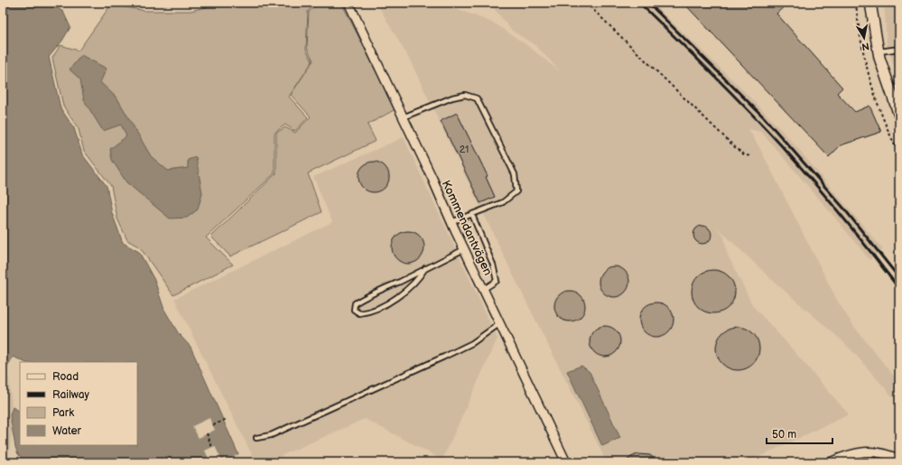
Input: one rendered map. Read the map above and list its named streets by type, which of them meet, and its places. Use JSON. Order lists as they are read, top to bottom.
{
  "streets": {
    "street": ["Kommendantvägen"]
  },
  "house_numbers": ["21"],
  "legend": [
    "Road",
    "Railway",
    "Park",
    "Water"
  ],
  "scale_bar": "50 m",
  "north": "bottom"
}
